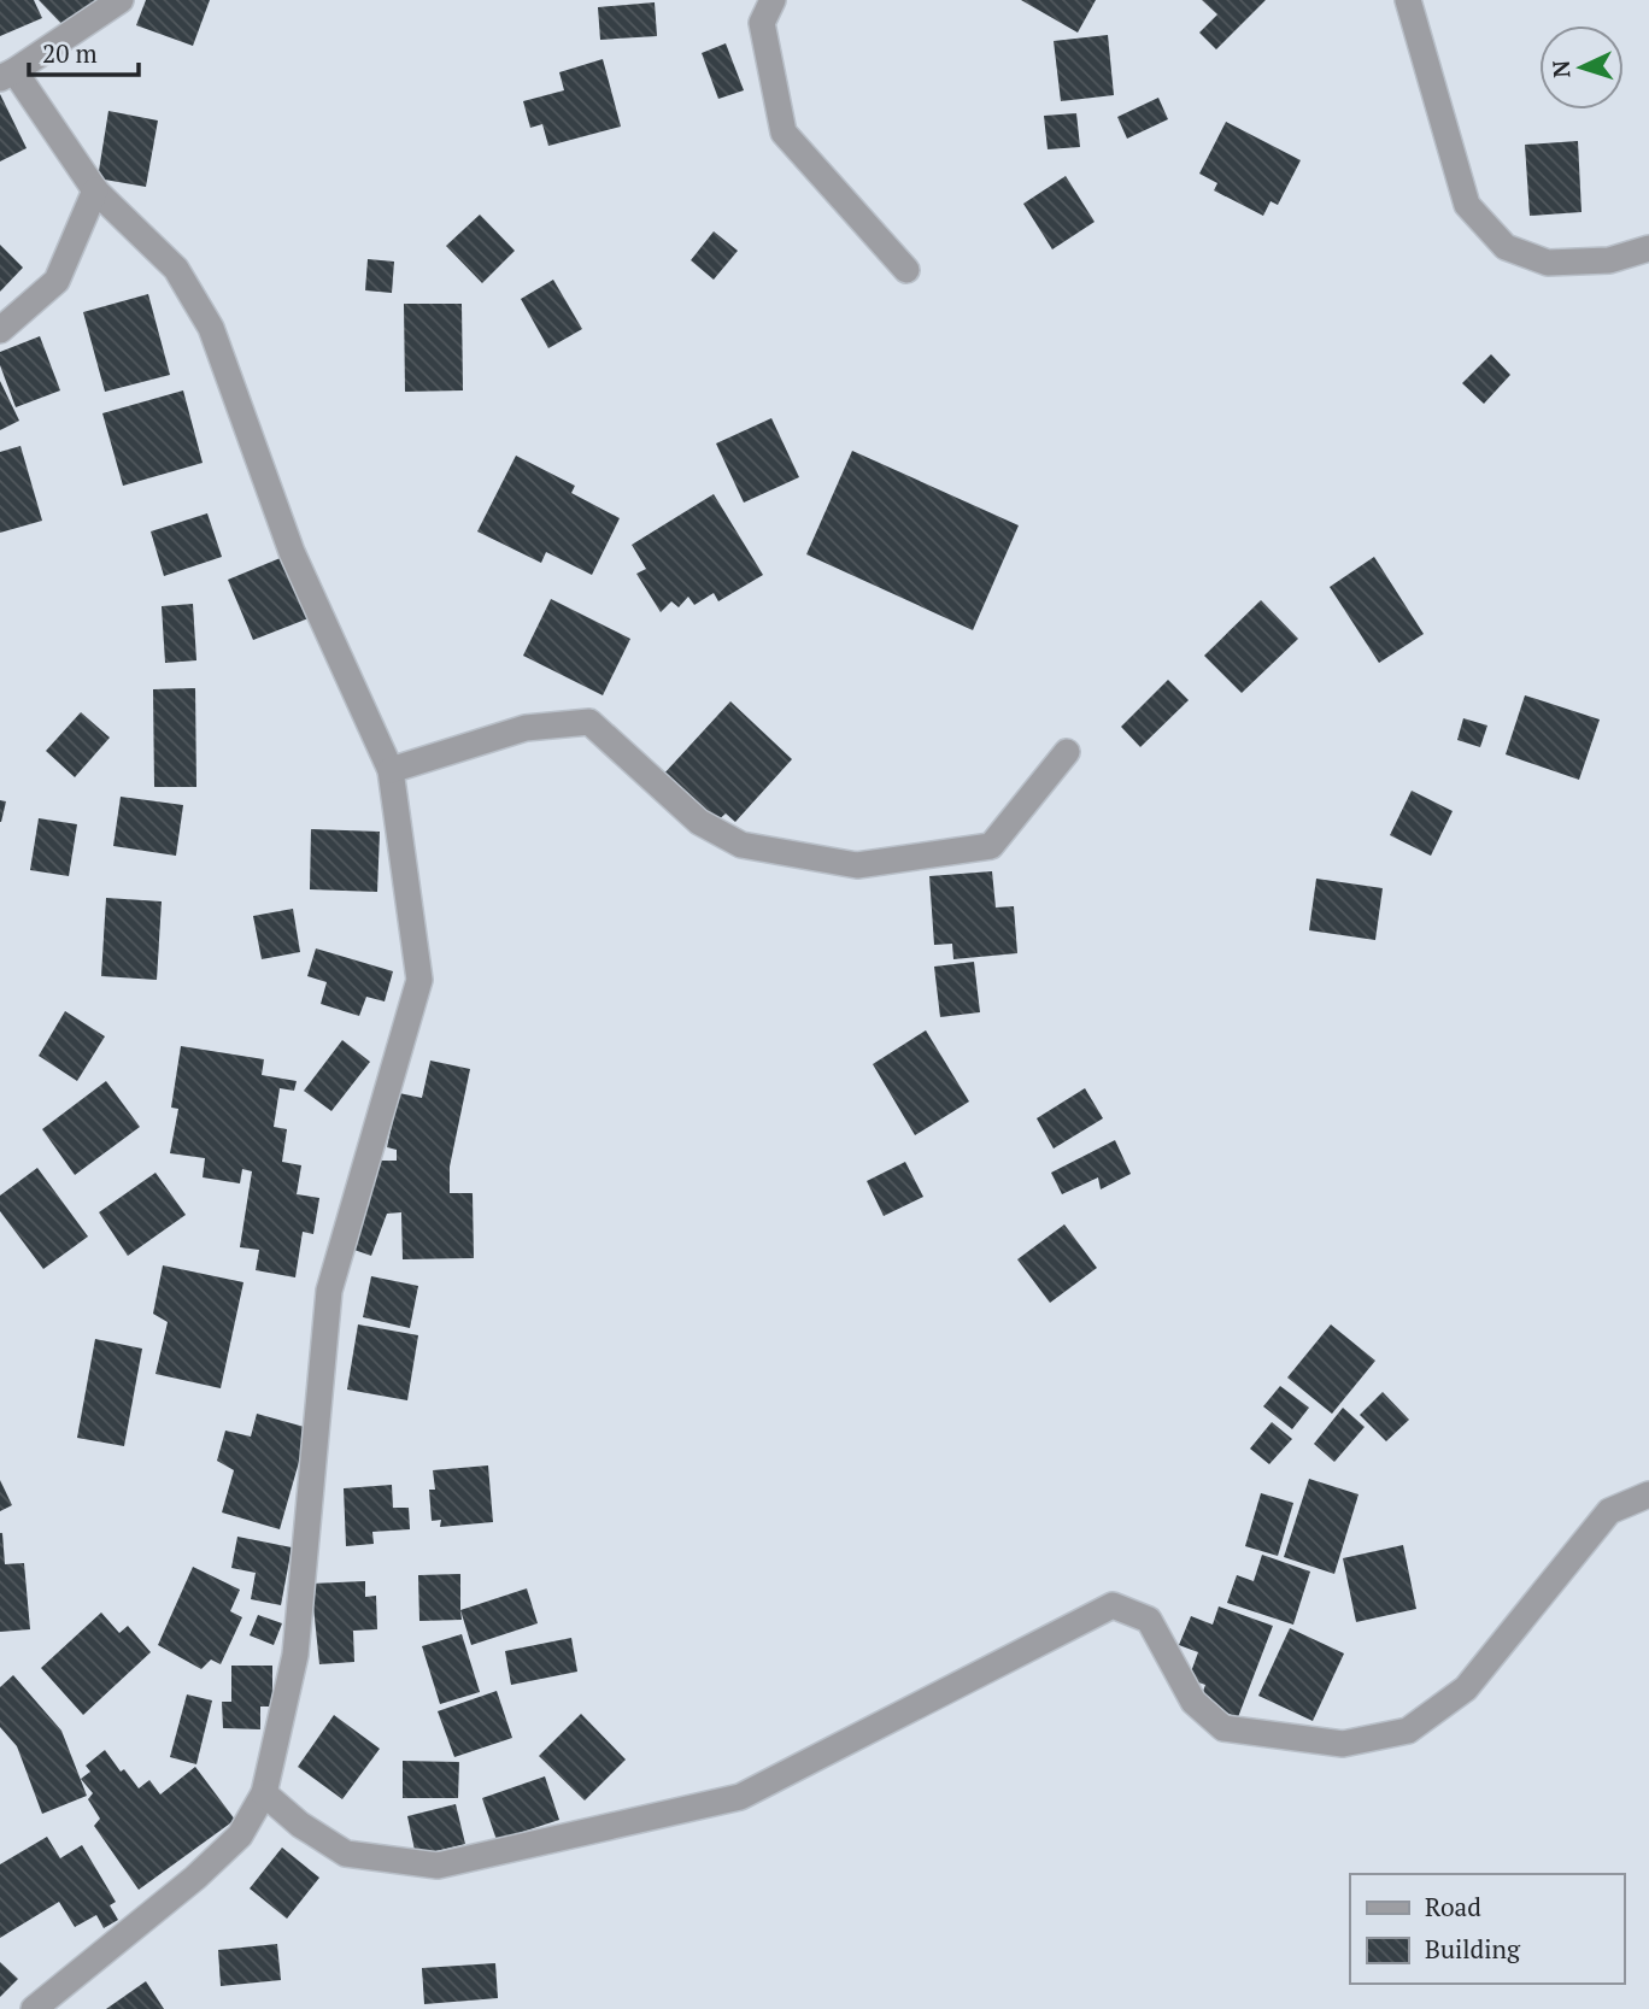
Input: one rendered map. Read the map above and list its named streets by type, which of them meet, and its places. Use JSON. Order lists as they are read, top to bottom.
{
  "legend": ["Road", "Building"],
  "scale_bar": "20 m",
  "north": "left"
}
